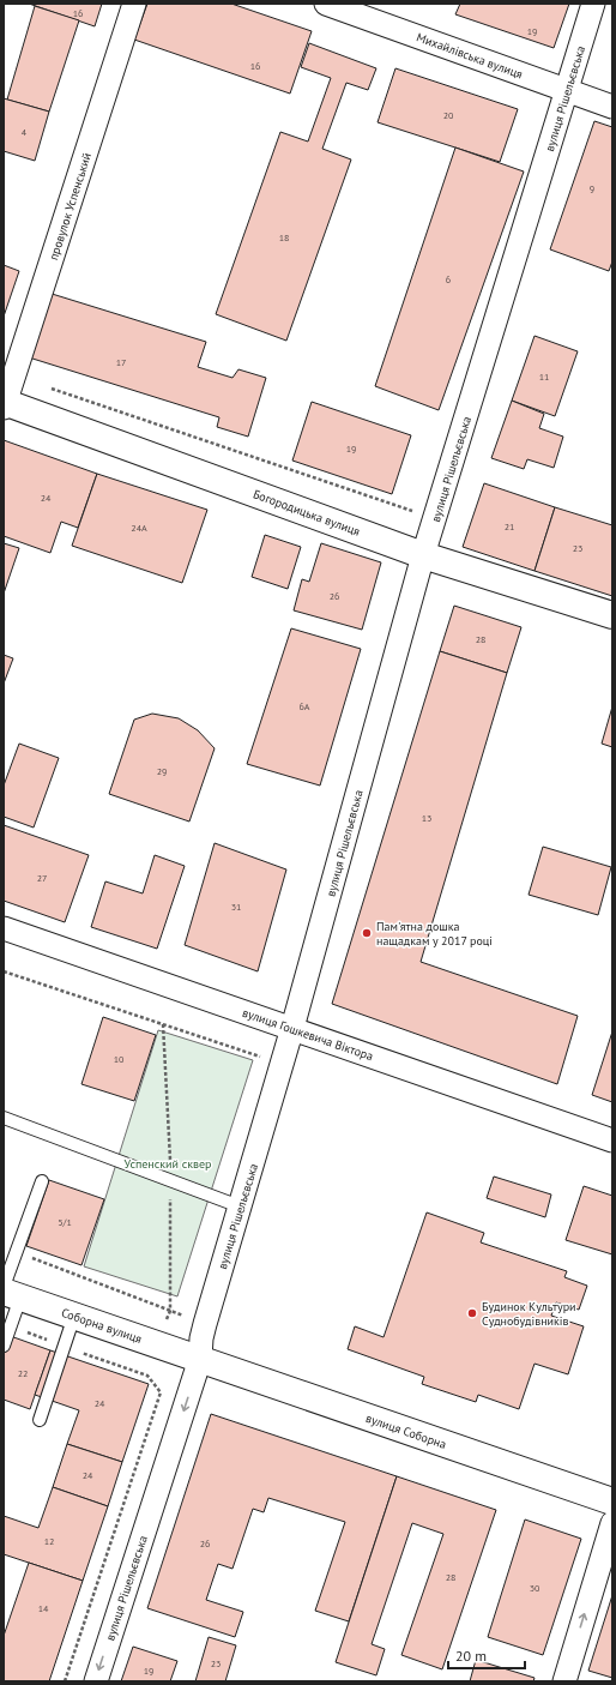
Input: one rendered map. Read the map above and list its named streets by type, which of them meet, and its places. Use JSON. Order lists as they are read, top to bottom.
{
  "streets": {
    "street": [
      "Михайлівська вулиця",
      "вулиця Рішельєвська",
      "провулок Успенський",
      "Богородицька вулиця",
      "вулиця Гошкевича Віктора",
      "Соборна вулиця",
      "вулиця Соборна"
    ]
  },
  "crossings": [
    ["Михайлівська вулиця", "вулиця Рішельєвська"],
    ["вулиця Рішельєвська", "Богородицька вулиця"],
    ["вулиця Рішельєвська", "вулиця Гошкевича Віктора"],
    ["вулиця Рішельєвська", "Соборна вулиця"],
    ["вулиця Рішельєвська", "вулиця Соборна"],
    ["провулок Успенський", "Богородицька вулиця"],
    ["Соборна вулиця", "вулиця Соборна"]
  ],
  "parks": ["Успенский сквер"],
  "places": ["Пам'ятна дошка нащадкам у 2017 році", "Будинок Культури Суднобудівників"],
  "house_numbers": [
    "16",
    "19",
    "16",
    "20",
    "4",
    "9",
    "18",
    "6",
    "17",
    "11",
    "19",
    "24",
    "21",
    "24А",
    "23",
    "26",
    "28",
    "6А",
    "29",
    "13",
    "27",
    "31",
    "10",
    "5/1",
    "22",
    "24",
    "24",
    "12",
    "26",
    "28",
    "30",
    "14",
    "23",
    "19"
  ],
  "scale_bar": "20 m"
}
